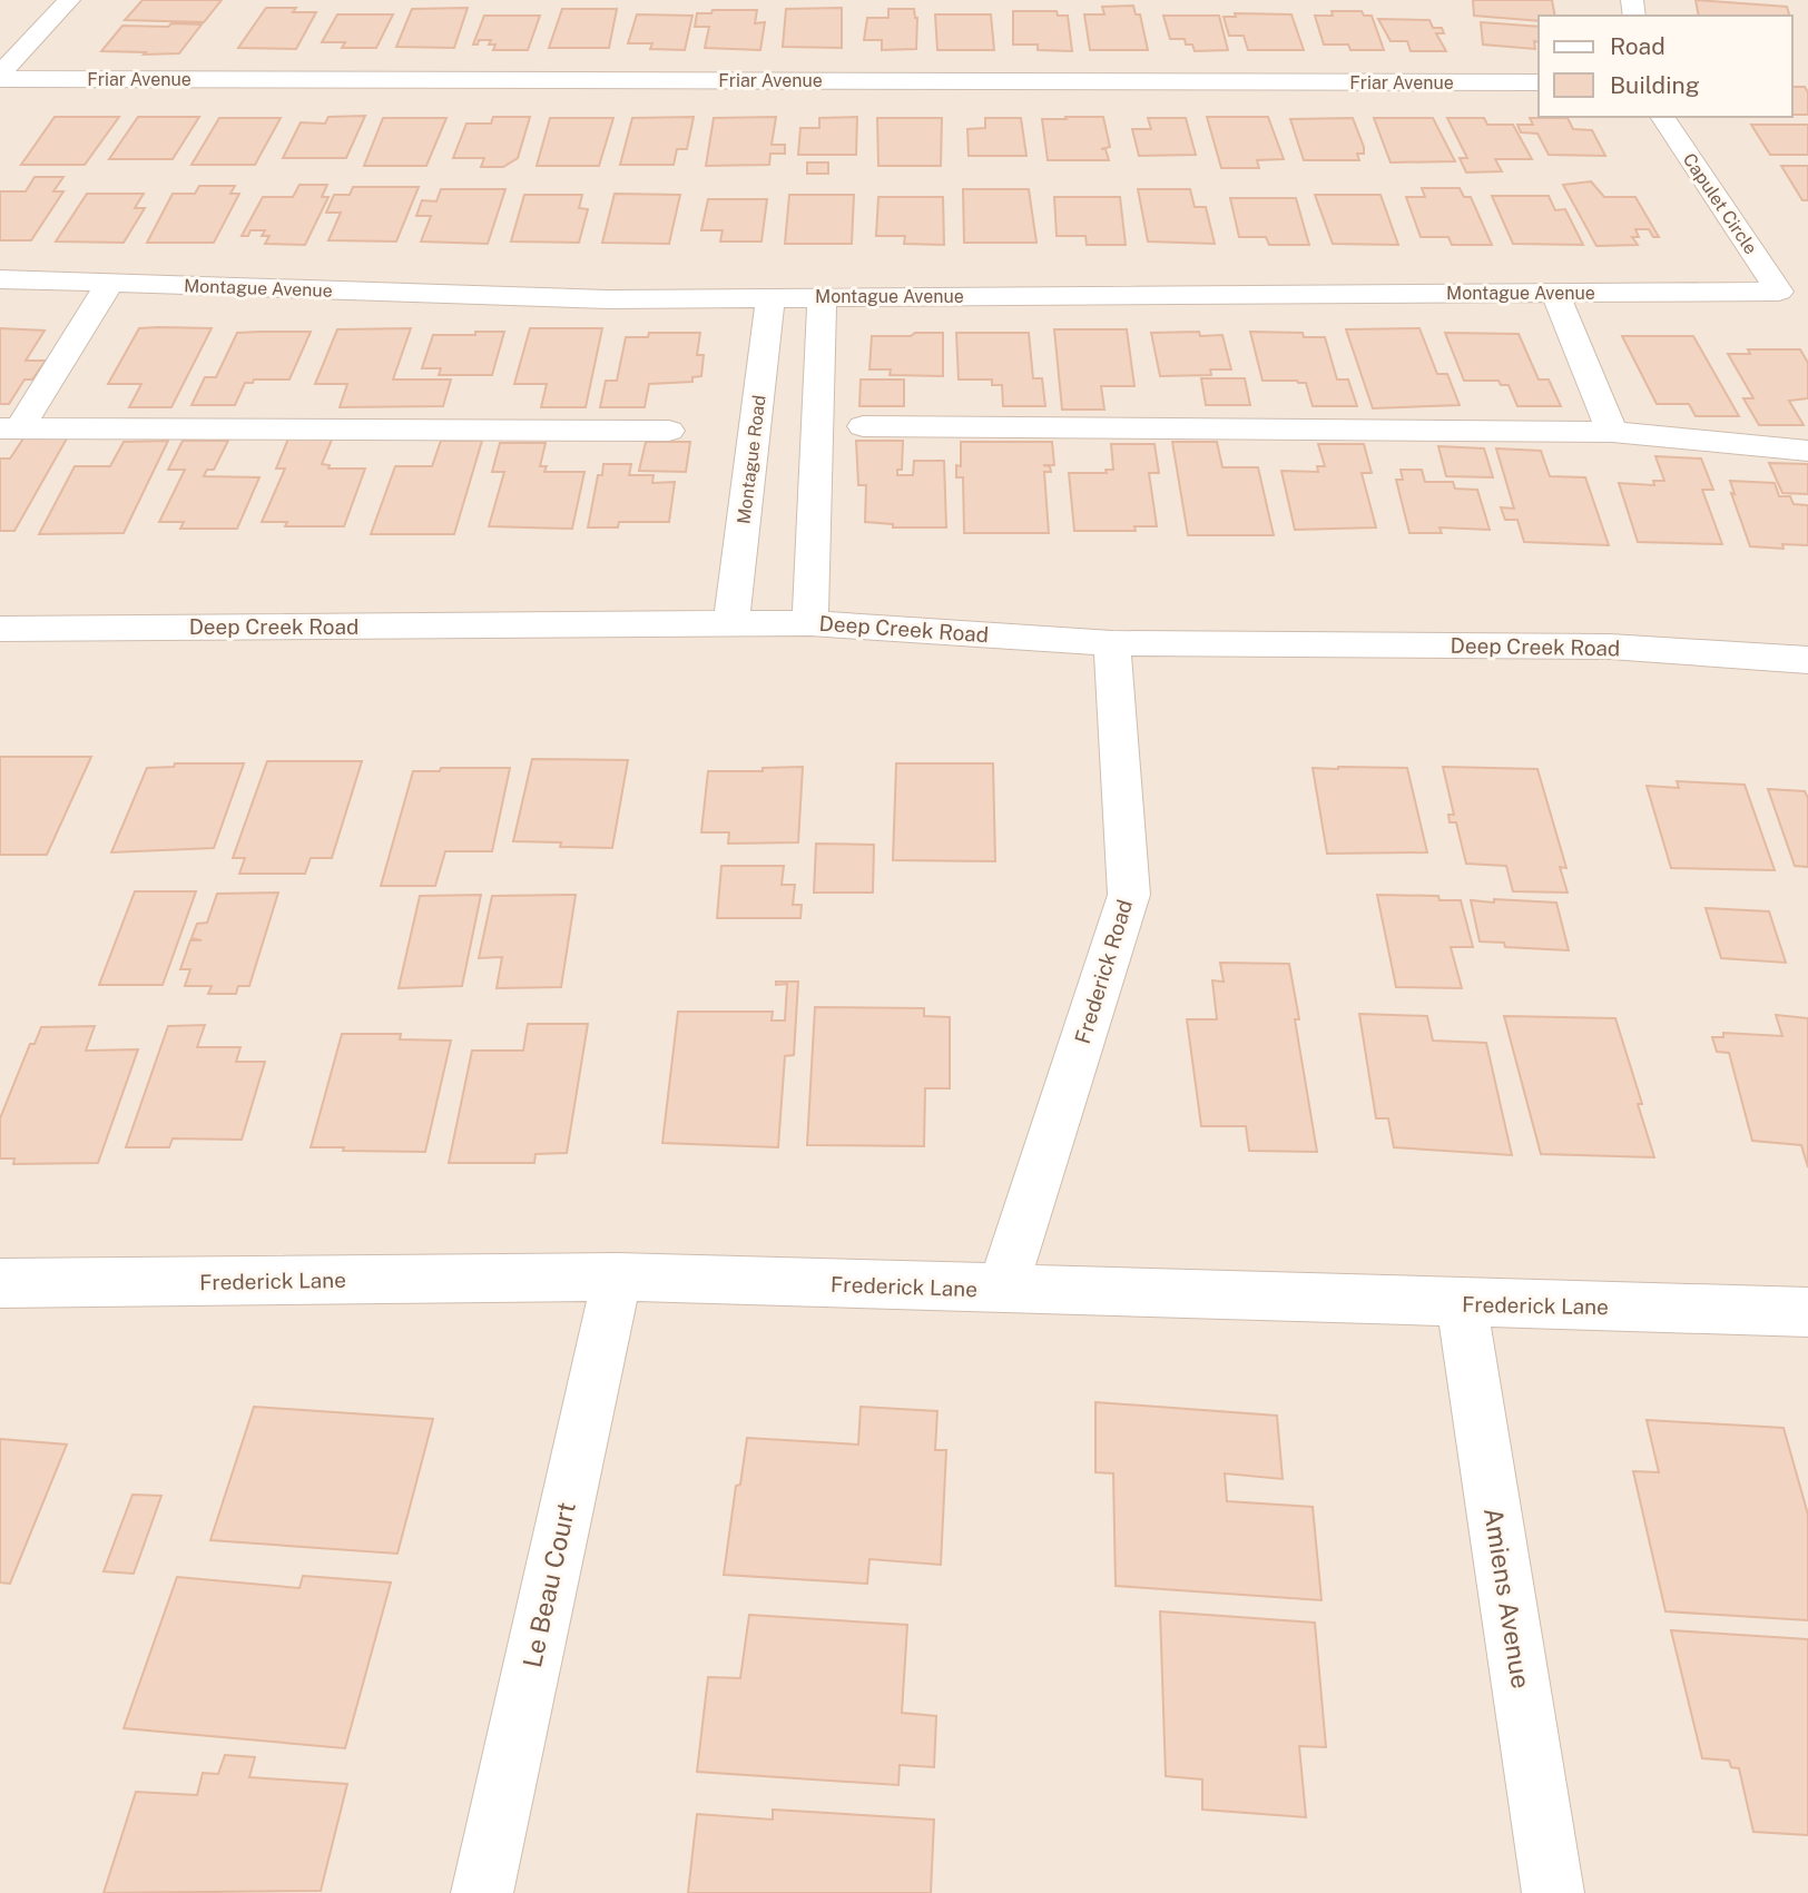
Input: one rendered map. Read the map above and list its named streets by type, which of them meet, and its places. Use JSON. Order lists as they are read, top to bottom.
{
  "streets": {
    "street": [
      "Friar Avenue",
      "Capulet Circle",
      "Montague Avenue",
      "Montague Road",
      "Deep Creek Road",
      "Frederick Road",
      "Frederick Lane",
      "Le Beau Court",
      "Amiens Avenue"
    ]
  },
  "crossings": [
    ["Capulet Circle", "Montague Avenue"],
    ["Montague Avenue", "Montague Road"],
    ["Montague Road", "Deep Creek Road"],
    ["Deep Creek Road", "Frederick Road"],
    ["Frederick Road", "Frederick Lane"],
    ["Frederick Lane", "Le Beau Court"],
    ["Frederick Lane", "Amiens Avenue"]
  ],
  "legend": ["Road", "Building"]
}
